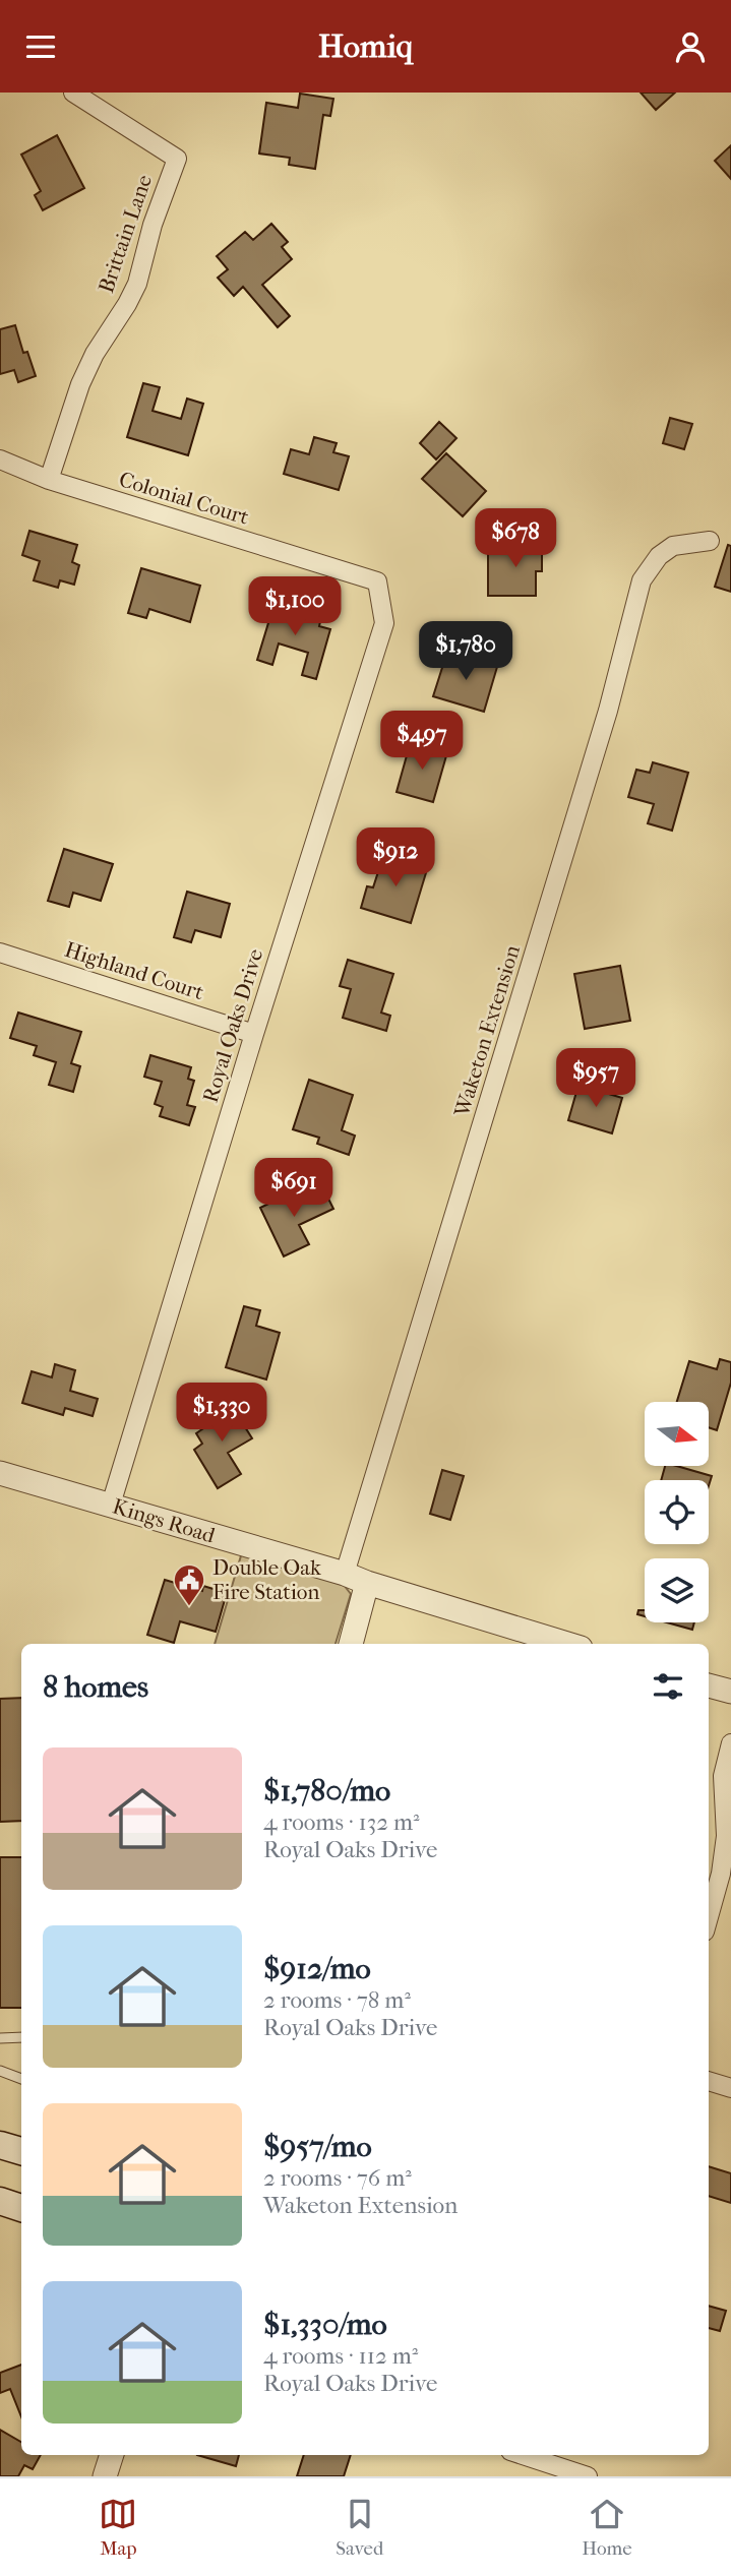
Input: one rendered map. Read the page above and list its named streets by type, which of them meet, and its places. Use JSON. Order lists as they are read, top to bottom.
{
  "streets": {
    "street": [
      "Brittain Lane",
      "Colonial Court",
      "Highland Court",
      "Royal Oaks Drive",
      "Waketon Extension",
      "Kings Road"
    ]
  },
  "crossings": [
    ["Brittain Lane", "Colonial Court"],
    ["Colonial Court", "Royal Oaks Drive"],
    ["Highland Court", "Royal Oaks Drive"],
    ["Royal Oaks Drive", "Kings Road"],
    ["Waketon Extension", "Kings Road"]
  ],
  "places": {
    "public building": ["Double Oak Fire Station"]
  },
  "north": "right",
  "page": {
    "header": "Homiq",
    "price": [
      "$678",
      "$1,100",
      "$1,780",
      "$497",
      "$912",
      "$957",
      "$691",
      "$1,330"
    ],
    "heading": "8 homes",
    "list": [
      {
        "name": "$1,780/mo",
        "note": "4 rooms · 132 m² · Royal Oaks Drive"
      },
      {
        "name": "$912/mo",
        "note": "2 rooms · 78 m² · Royal Oaks Drive"
      },
      {
        "name": "$957/mo",
        "note": "2 rooms · 76 m² · Waketon Extension"
      },
      {
        "name": "$1,330/mo",
        "note": "4 rooms · 112 m² · Royal Oaks Drive"
      }
    ],
    "tabs": ["Map", "Saved", "Home"]
  }
}
